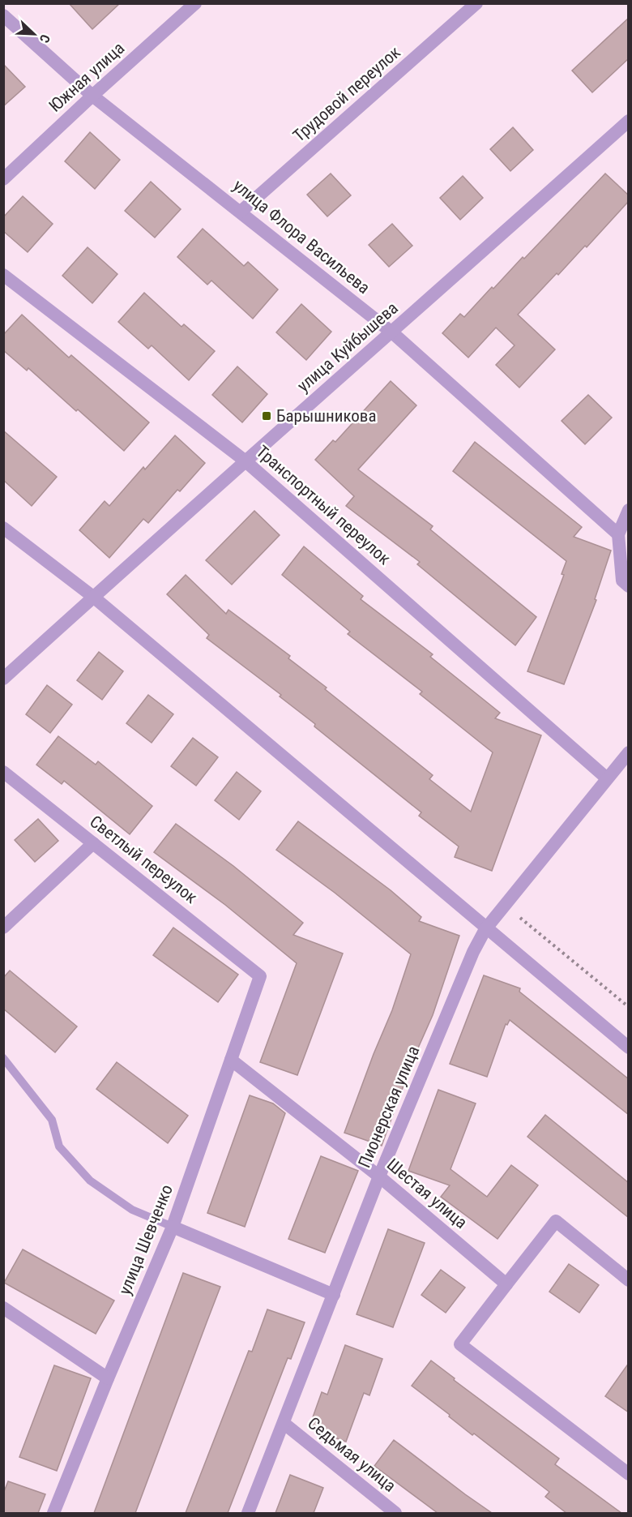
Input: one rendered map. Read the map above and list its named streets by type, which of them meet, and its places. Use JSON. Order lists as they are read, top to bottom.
{
  "streets": {
    "street": [
      "Южная улица",
      "Трудовой переулок",
      "улица Флора Васильева",
      "улица Куйбышева",
      "Транспортный переулок",
      "Светлый переулок",
      "Пионерская улица",
      "Шестая улица",
      "улица Шевченко",
      "Седьмая улица"
    ]
  },
  "crossings": [
    ["Южная улица", "улица Флора Васильева"],
    ["Трудовой переулок", "улица Флора Васильева"],
    ["улица Флора Васильева", "улица Куйбышева"],
    ["улица Куйбышева", "Транспортный переулок"],
    ["Транспортный переулок", "Пионерская улица"],
    ["Светлый переулок", "улица Шевченко"],
    ["Пионерская улица", "Шестая улица"],
    ["Пионерская улица", "Седьмая улица"],
    ["Шестая улица", "улица Шевченко"]
  ],
  "places": {
    "transit": ["Барышникова"]
  },
  "north": "bottom right"
}
